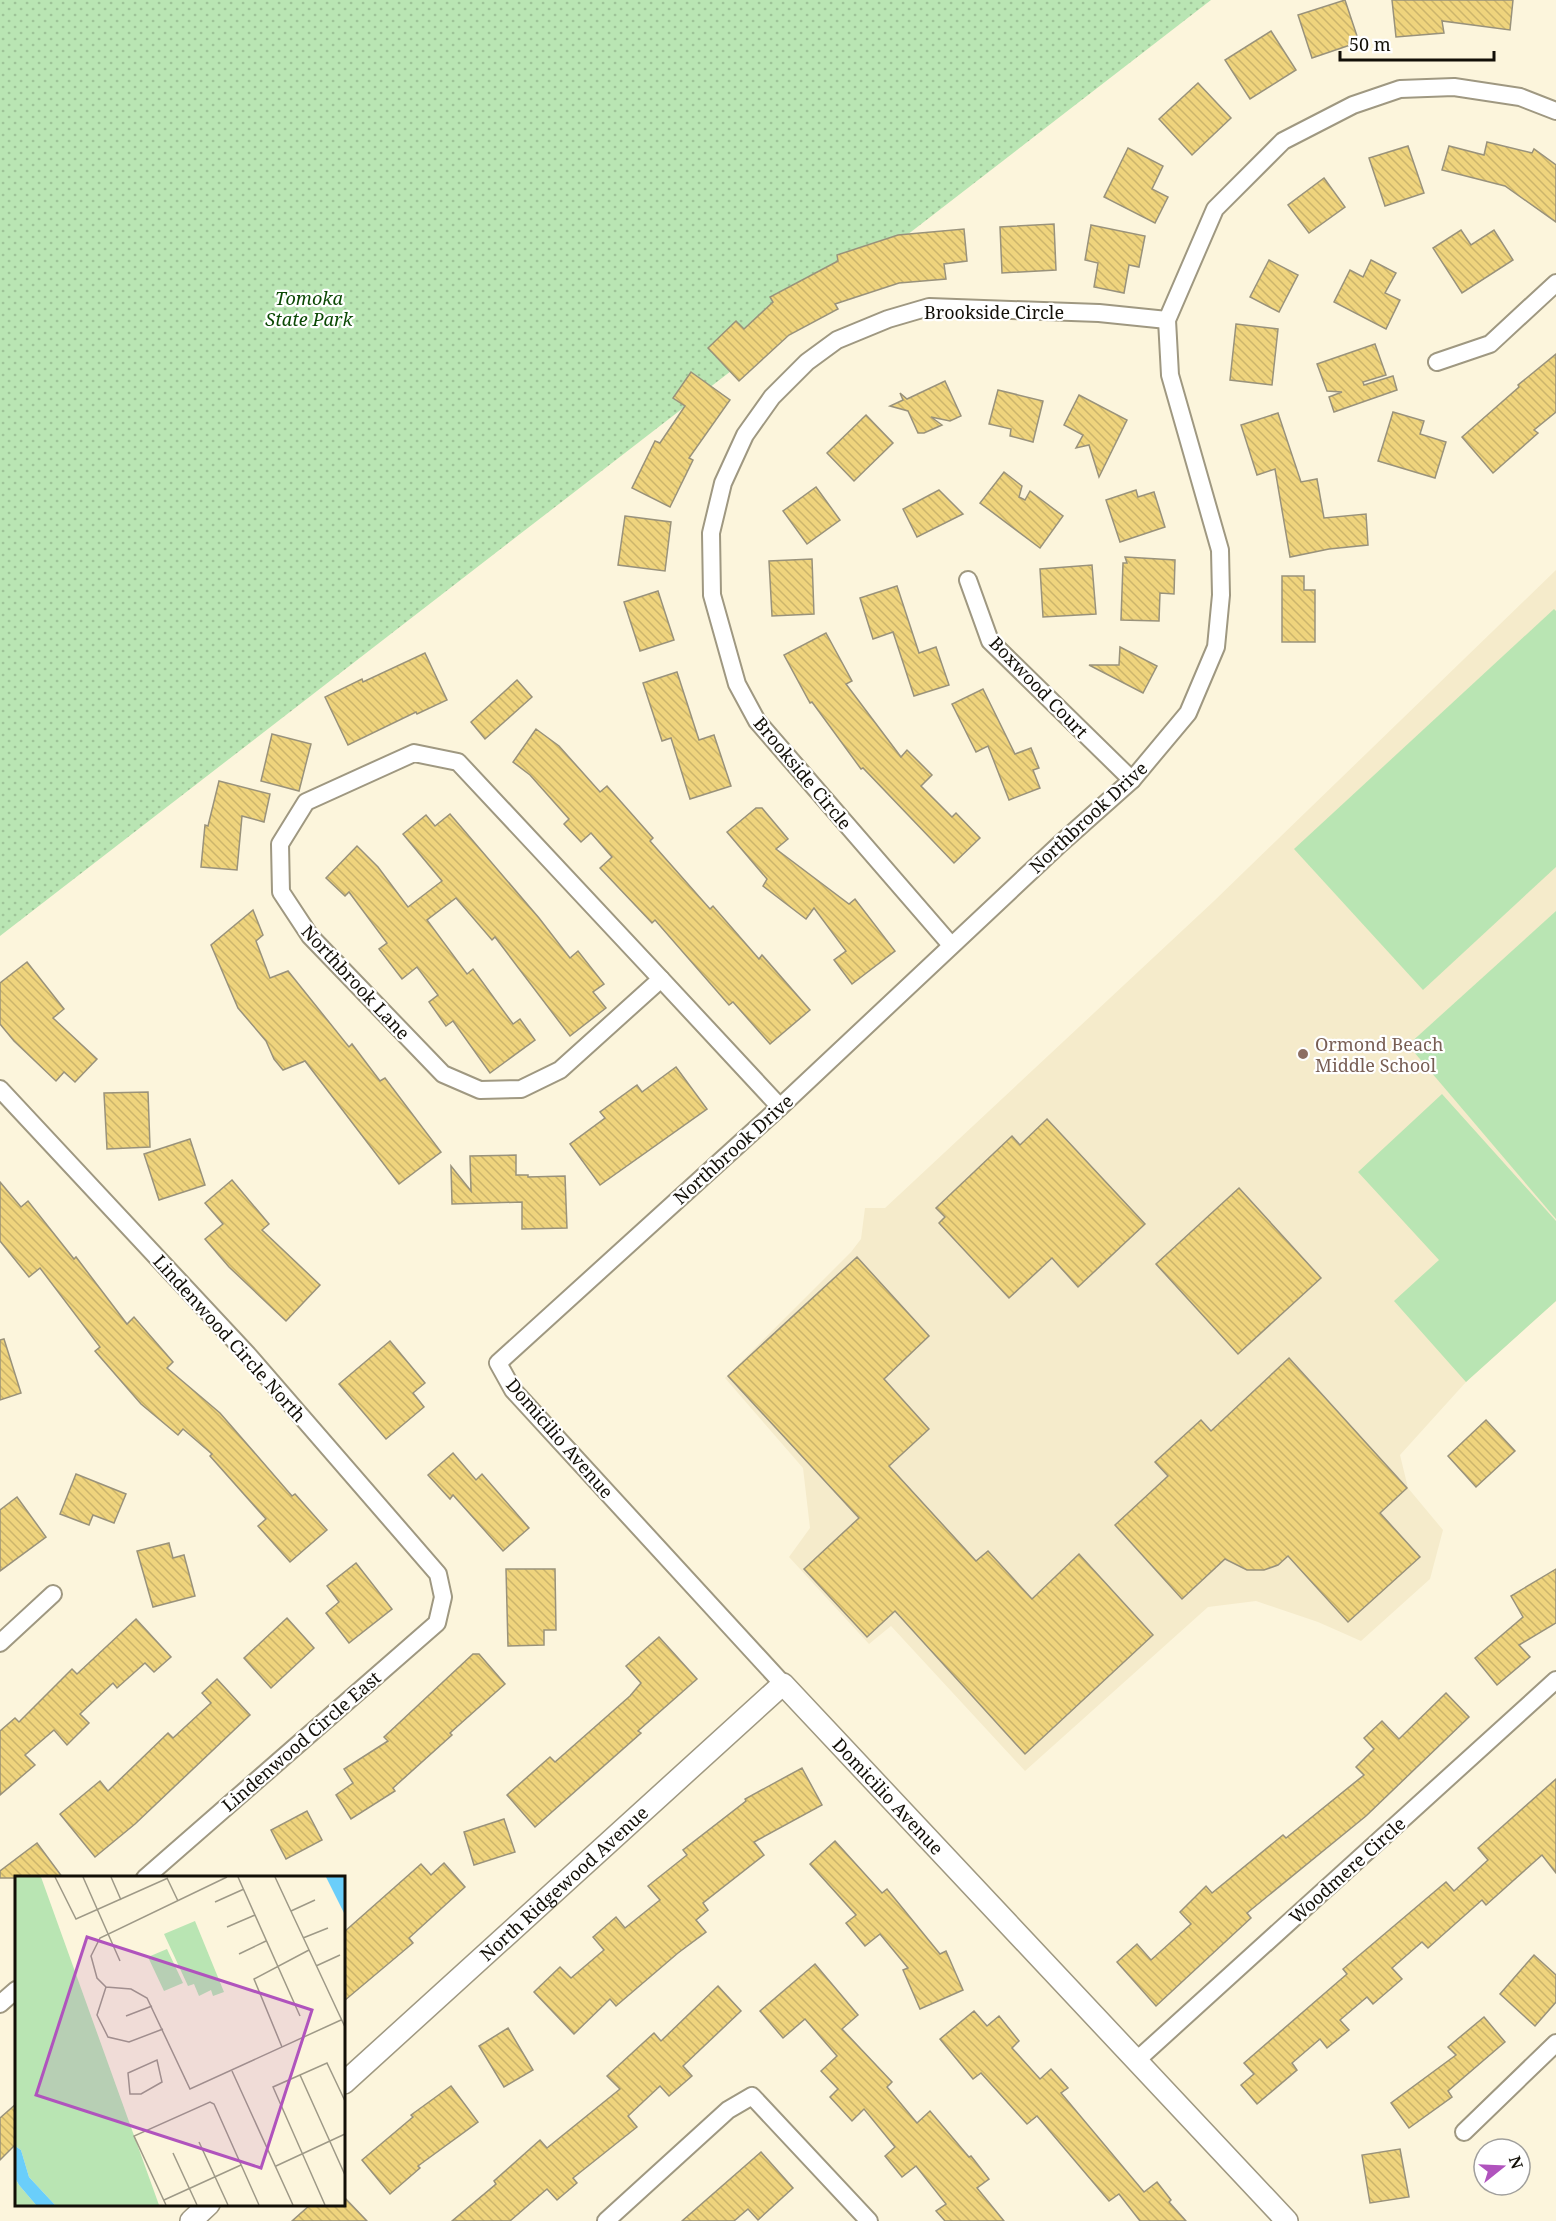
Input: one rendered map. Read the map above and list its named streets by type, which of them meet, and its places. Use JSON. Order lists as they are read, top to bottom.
{
  "streets": {
    "street": [
      "Brookside Circle",
      "Boxwood Court",
      "Northbrook Drive",
      "Northbrook Lane",
      "Lindenwood Circle North",
      "Domicilio Avenue",
      "Lindenwood Circle East",
      "Woodmere Circle",
      "North Ridgewood Avenue"
    ]
  },
  "crossings": [
    ["Brookside Circle", "Northbrook Drive"],
    ["Boxwood Court", "Northbrook Drive"],
    ["Northbrook Drive", "Northbrook Lane"],
    ["Northbrook Drive", "Domicilio Avenue"],
    ["Lindenwood Circle North", "Lindenwood Circle East"],
    ["Domicilio Avenue", "Woodmere Circle"],
    ["Domicilio Avenue", "North Ridgewood Avenue"]
  ],
  "parks": ["Tomoka State Park"],
  "places": ["Ormond Beach Middle School"],
  "scale_bar": "50 m",
  "north": "right"
}
